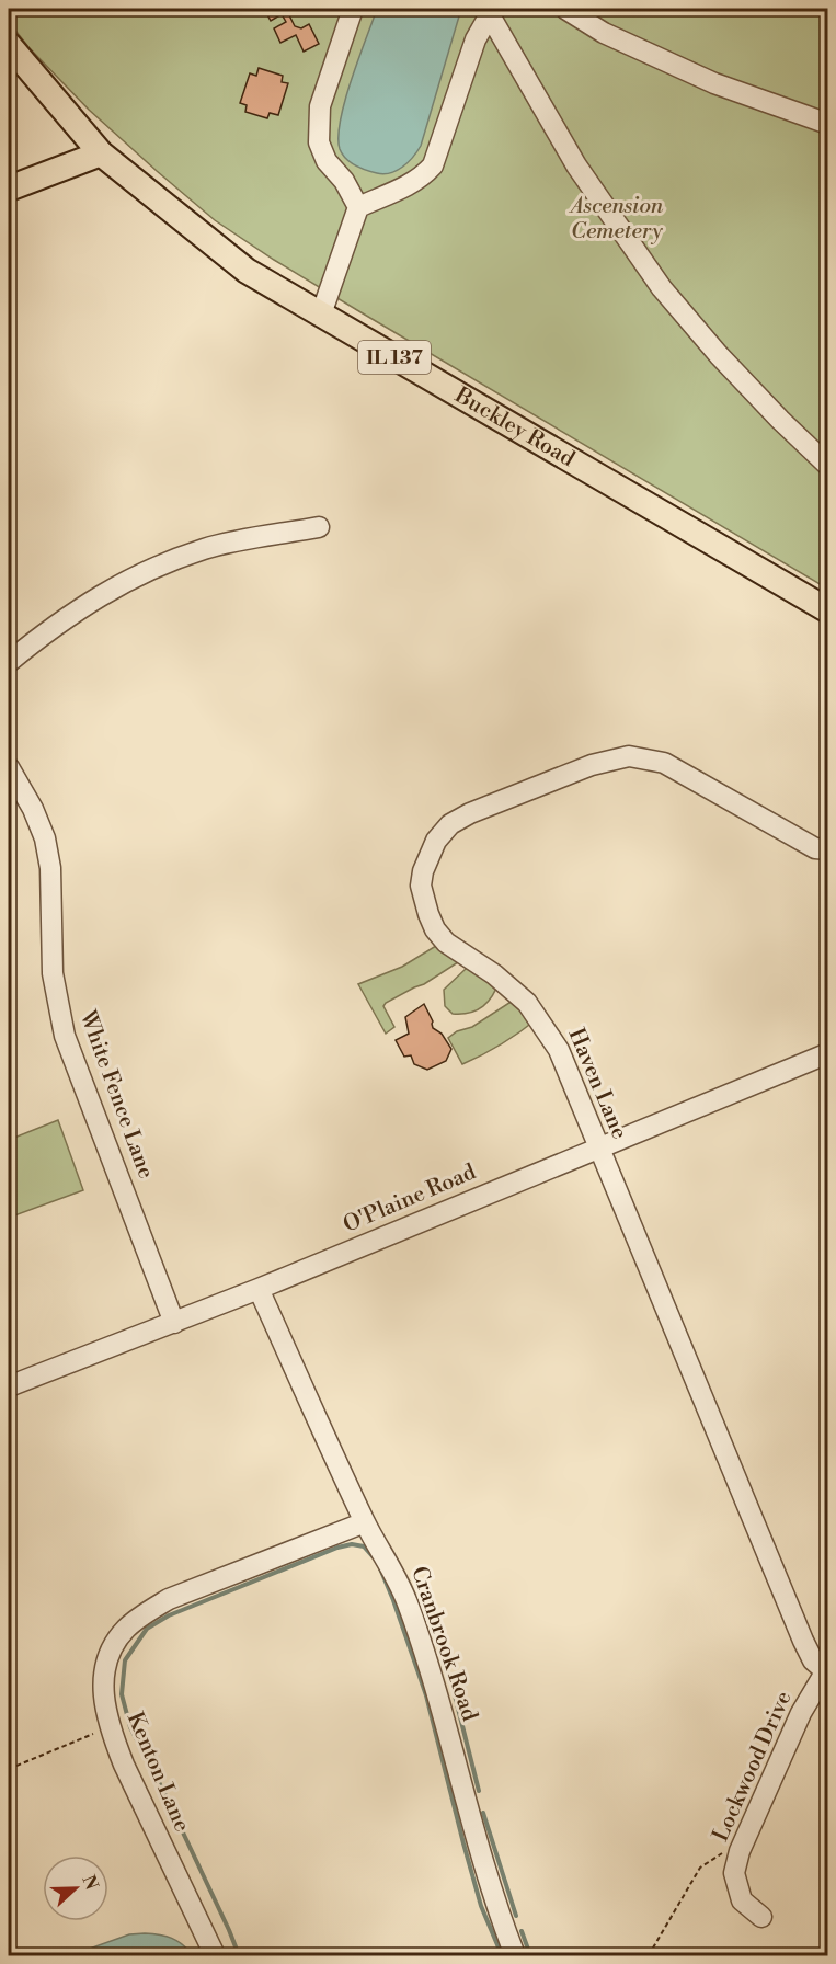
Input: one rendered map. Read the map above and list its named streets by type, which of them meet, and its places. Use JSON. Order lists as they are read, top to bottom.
{
  "streets": {
    "main road": ["IL 137", "Buckley Road"],
    "street": [
      "Haven Lane",
      "White Fence Lane",
      "O'Plaine Road",
      "Cranbrook Road",
      "Lockwood Drive",
      "Kenton Lane"
    ]
  },
  "crossings": [
    ["Haven Lane", "O'Plaine Road"],
    ["Haven Lane", "Lockwood Drive"],
    ["White Fence Lane", "O'Plaine Road"],
    ["O'Plaine Road", "Cranbrook Road"],
    ["Cranbrook Road", "Kenton Lane"]
  ],
  "parks": ["Ascension Cemetery"],
  "north": "right"
}
